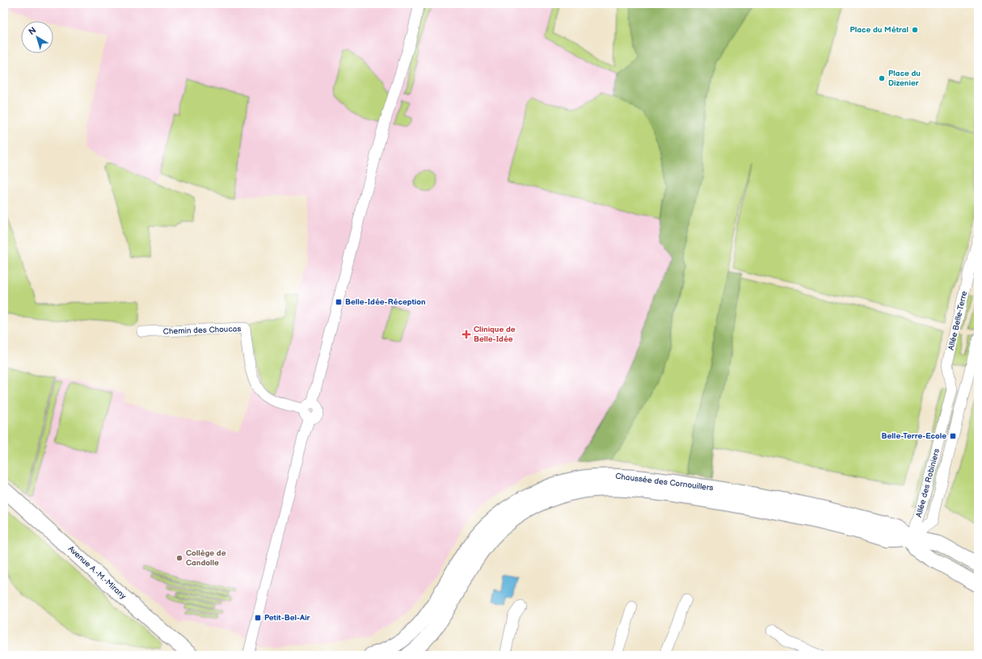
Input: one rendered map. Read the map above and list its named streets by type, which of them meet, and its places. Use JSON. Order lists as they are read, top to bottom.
{
  "streets": {
    "street": [
      "Allée Belle-Terre",
      "Chemin des Choucas",
      "Chaussée des Cornouillers",
      "Allée des Robiniers",
      "Avenue A.-M.-Mirany"
    ]
  },
  "crossings": [
    ["Allée Belle-Terre", "Allée des Robiniers"],
    ["Chaussée des Cornouillers", "Allée des Robiniers"]
  ],
  "places": {
    "other": ["Place du Métral", "Place du Dizenier", "Collège de Candolle"],
    "transit": ["Belle-Idée-Réception", "Belle-Terre-Ecole", "Petit-Bel-Air"],
    "health": ["Clinique de Belle-Idée"]
  },
  "north": "top left"
}
